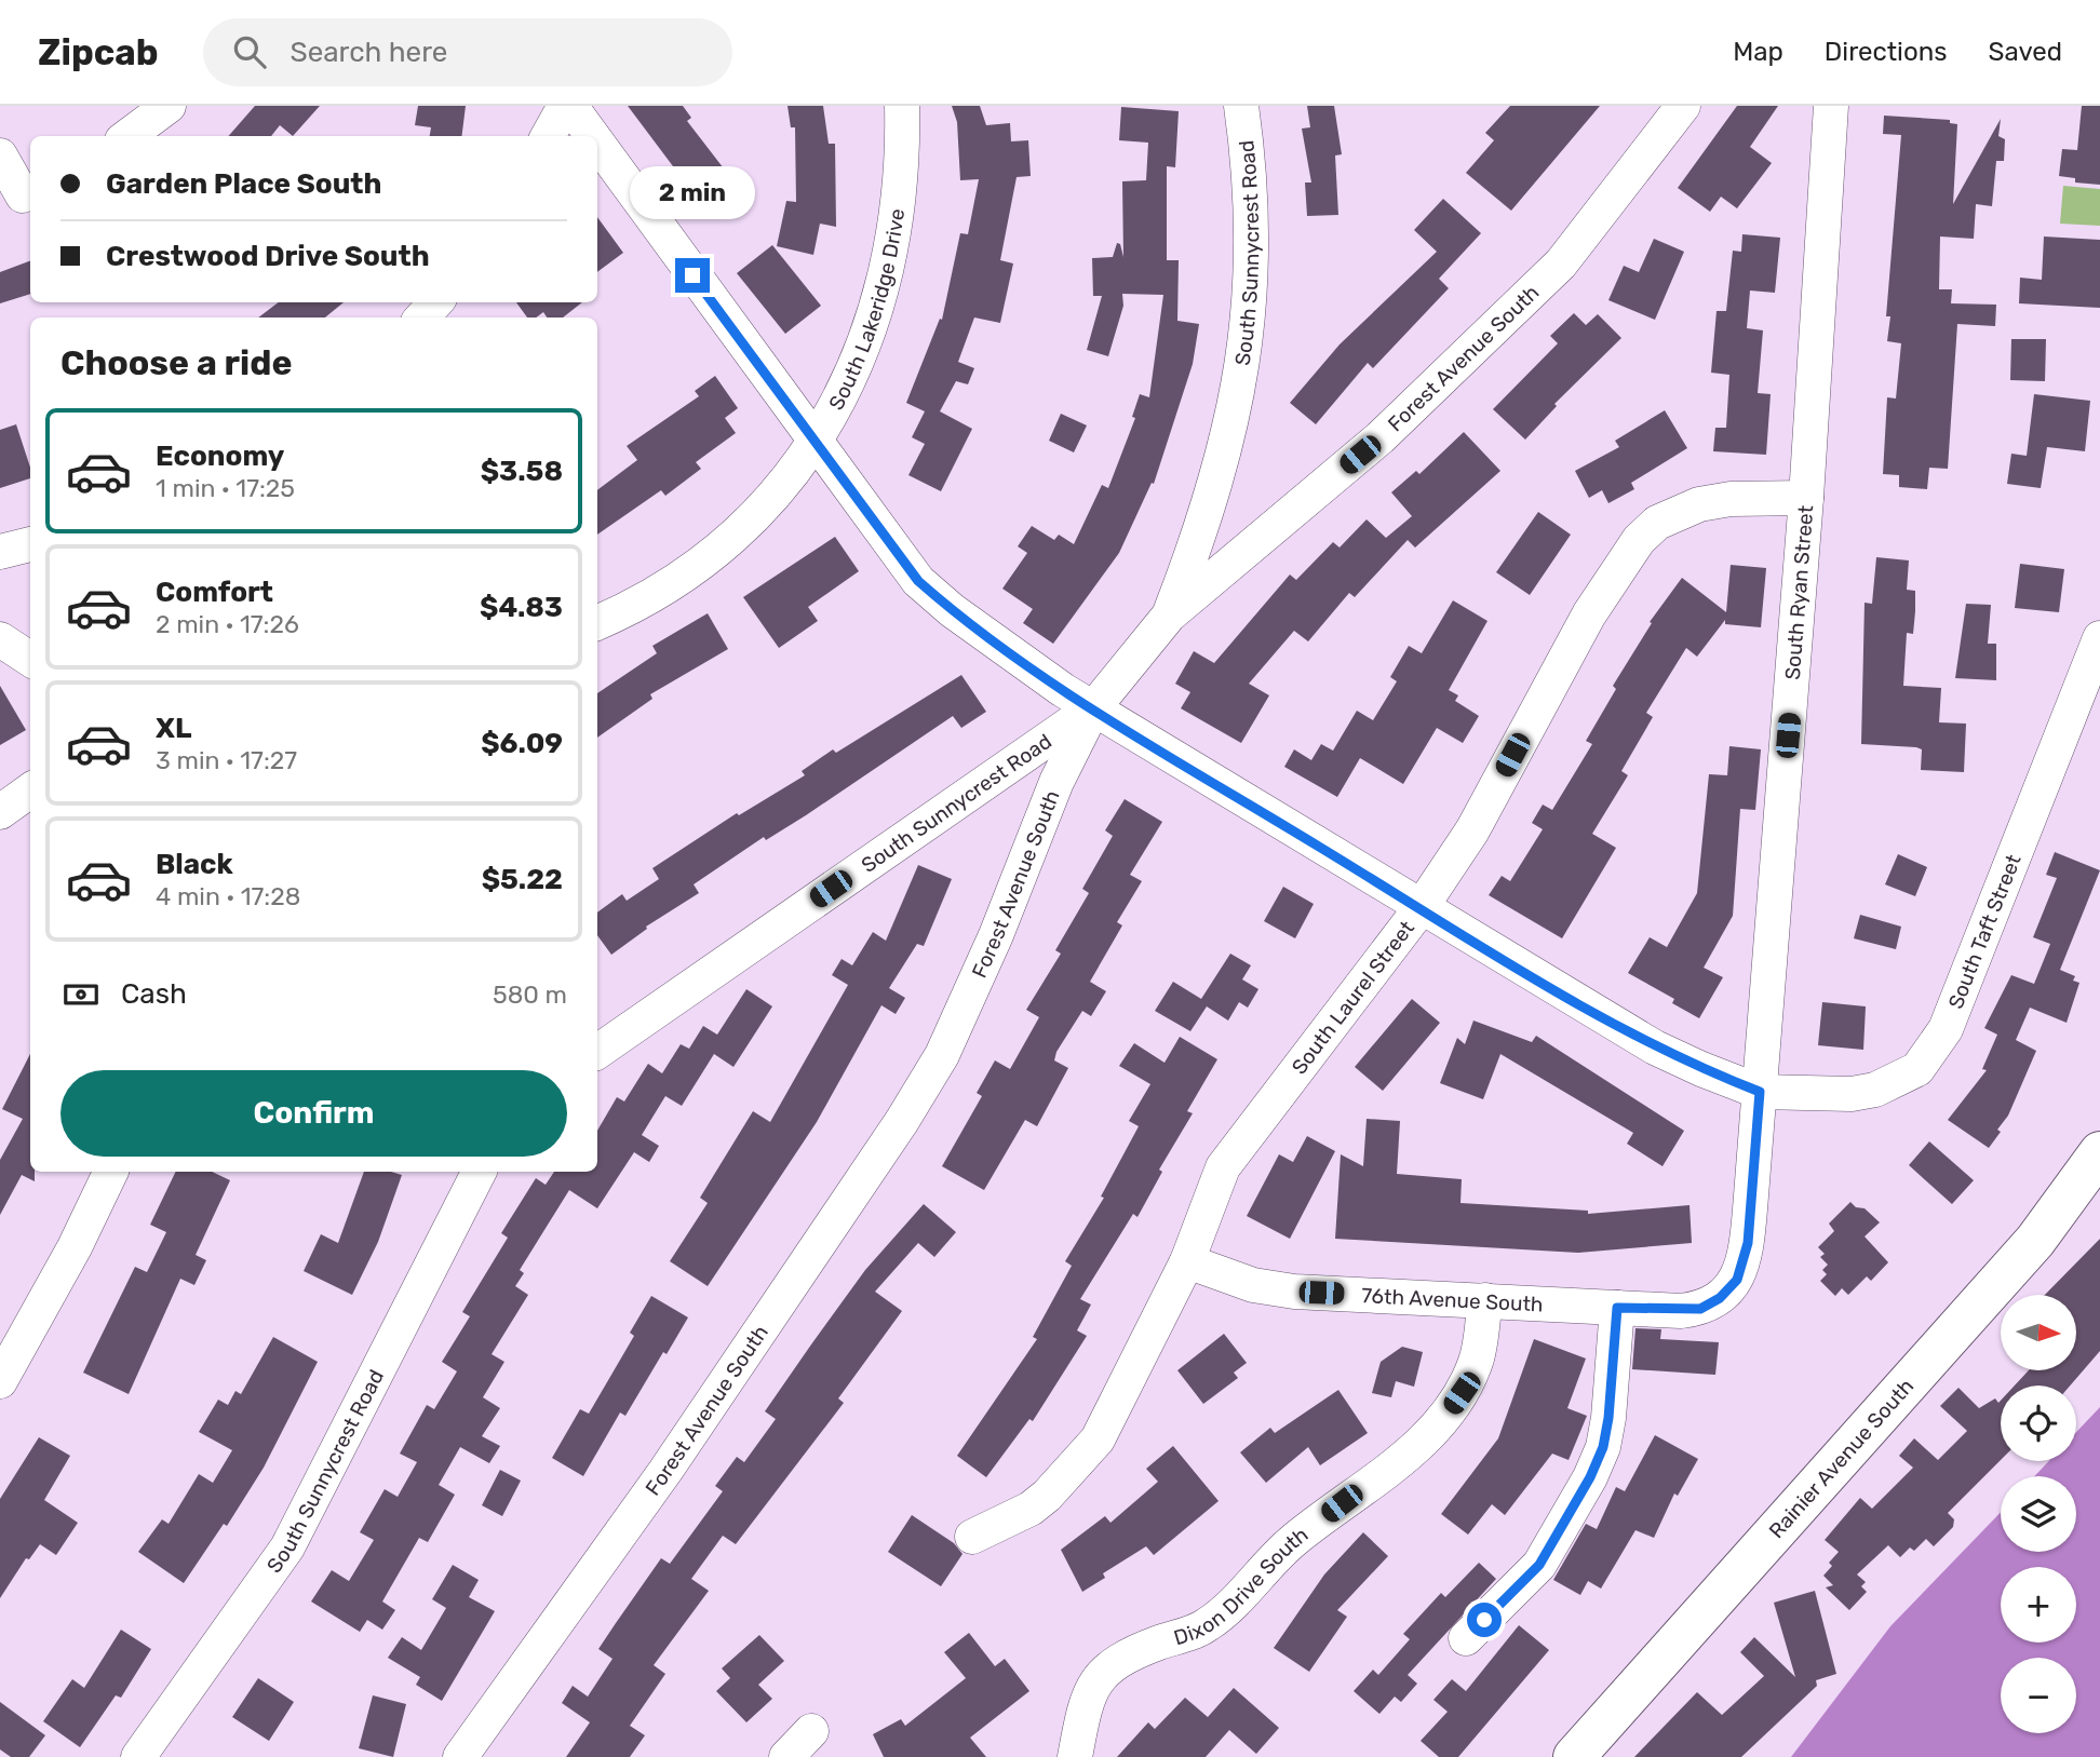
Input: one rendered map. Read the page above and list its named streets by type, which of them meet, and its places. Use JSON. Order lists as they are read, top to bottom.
{
  "streets": {
    "main road": ["Rainier Avenue South"],
    "street": [
      "South Sunnycrest Road",
      "South Lakeridge Drive",
      "Forest Avenue South",
      "South Ryan Street",
      "South Taft Street",
      "South Laurel Street",
      "76th Avenue South",
      "Dixon Drive South"
    ]
  },
  "crossings": [
    ["South Sunnycrest Road", "Forest Avenue South"],
    ["South Ryan Street", "South Taft Street"],
    ["South Ryan Street", "South Laurel Street"],
    ["South Ryan Street", "76th Avenue South"],
    ["South Laurel Street", "76th Avenue South"],
    ["76th Avenue South", "Dixon Drive South"]
  ],
  "north": "right",
  "page": {
    "header": "Zipcab",
    "search": "Search here",
    "nav": ["Map", "Directions", "Saved"],
    "banner": ["Garden Place South", "Crestwood Drive South"],
    "bubble": "2 min",
    "heading": "Choose a ride",
    "list": [
      {
        "name": "Economy",
        "note": "1 min · 17:25",
        "value": "$3.58"
      },
      {
        "name": "Comfort",
        "note": "2 min · 17:26",
        "value": "$4.83"
      },
      {
        "name": "XL",
        "note": "3 min · 17:27",
        "value": "$6.09"
      },
      {
        "name": "Black",
        "note": "4 min · 17:28",
        "value": "$5.22"
      }
    ],
    "pay": ["Cash", "580 m"],
    "buttons": "Confirm",
    "map_buttons": ["+", "−"]
  }
}
